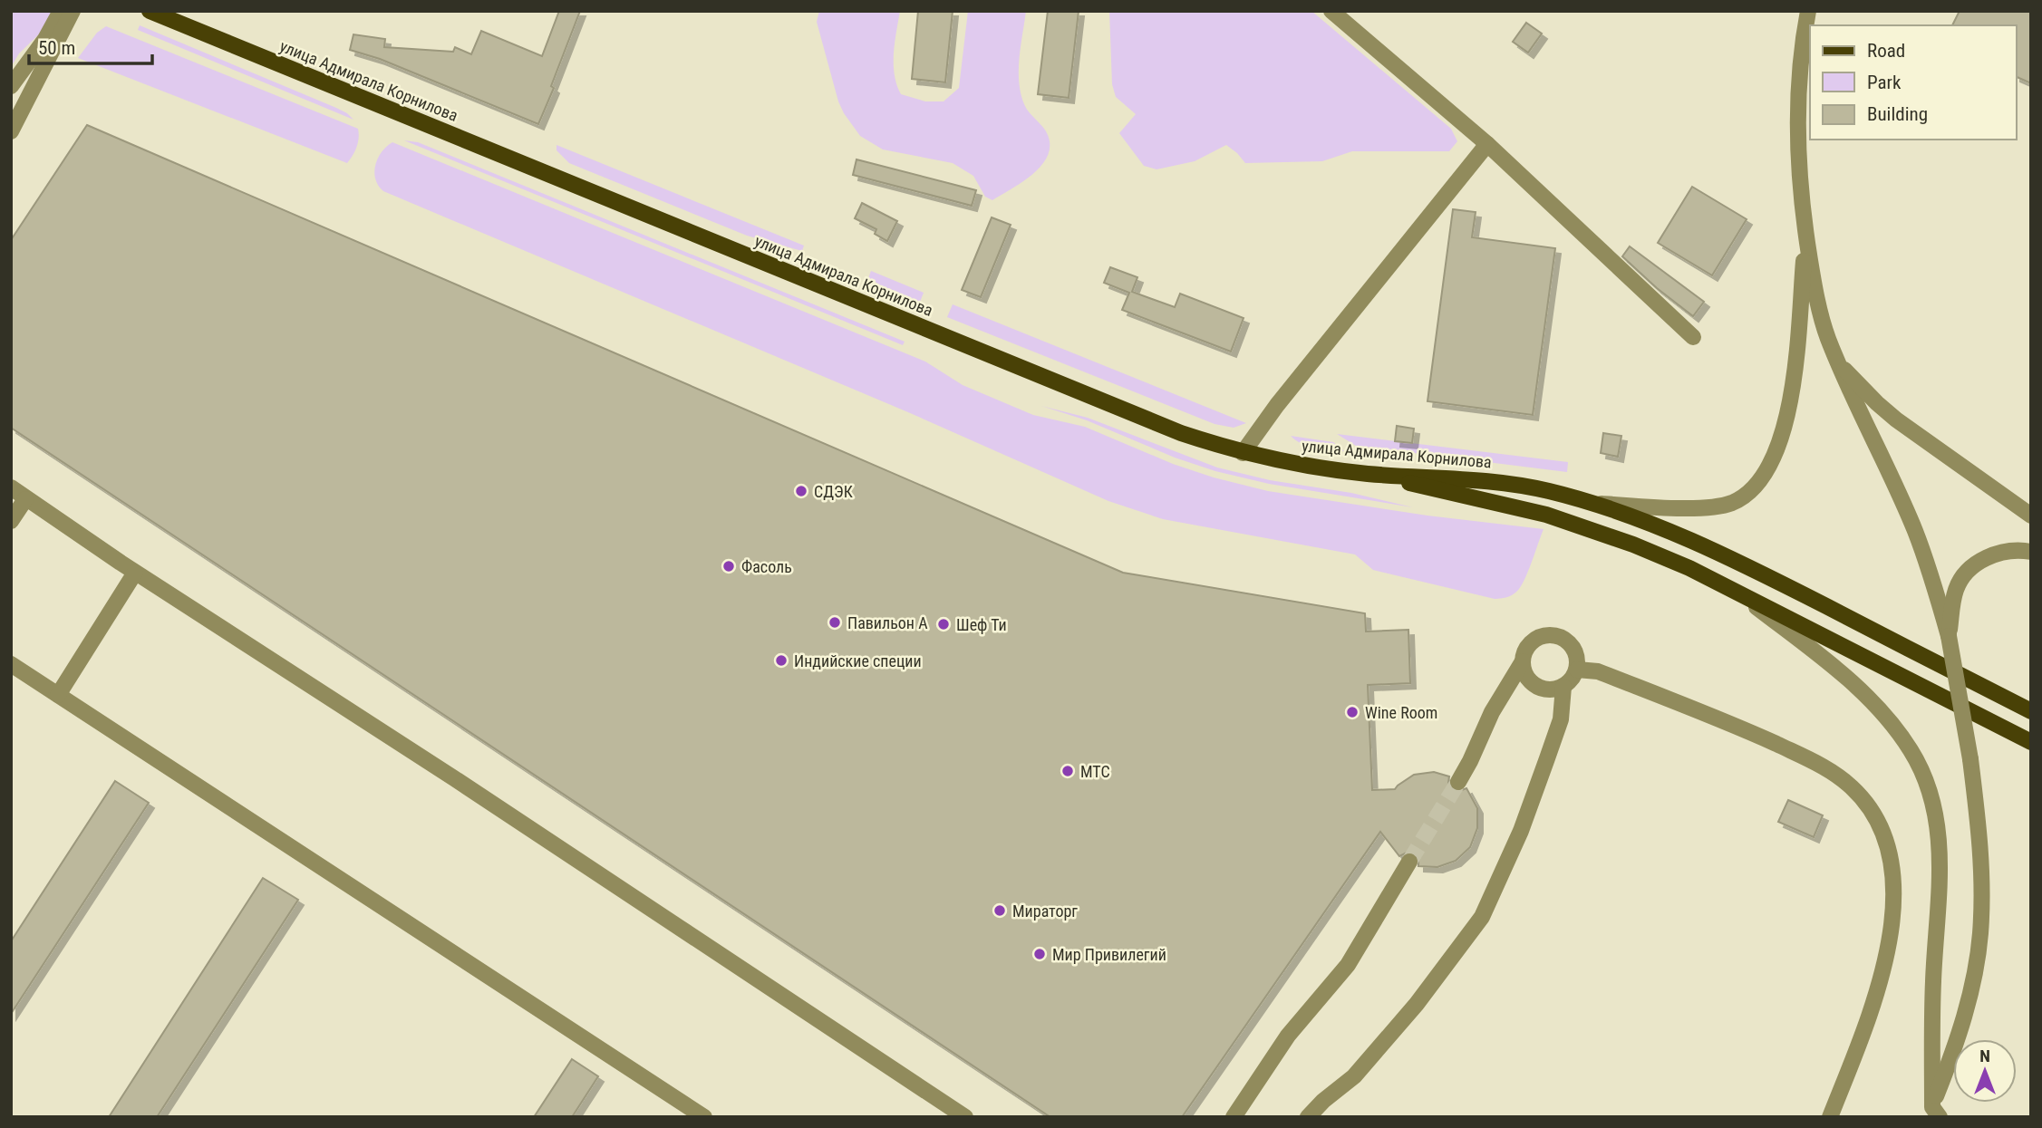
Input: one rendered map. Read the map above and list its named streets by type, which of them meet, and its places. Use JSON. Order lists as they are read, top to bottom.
{
  "streets": {
    "main road": ["улица Адмирала Корнилова"]
  },
  "places": [
    "СДЭК",
    "Фасоль",
    "Павильон А",
    "Шеф Ти",
    "Индийские специи",
    "Wine Room",
    "МТС",
    "Мираторг",
    "Мир Привилегий"
  ],
  "legend": ["Road", "Park", "Building"],
  "scale_bar": "50 m",
  "north": "top"
}
